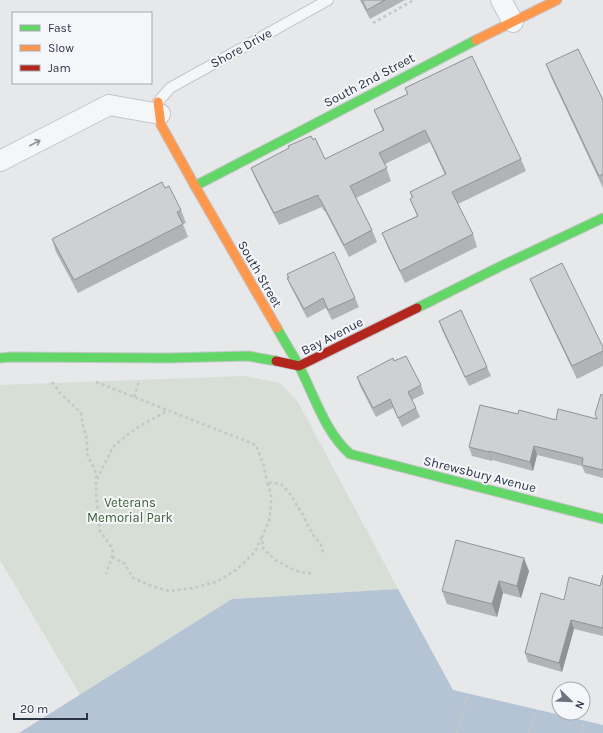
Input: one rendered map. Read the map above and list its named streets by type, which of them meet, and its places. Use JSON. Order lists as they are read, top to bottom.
{
  "streets": {
    "street": [
      "South 2nd Street",
      "South Street",
      "Bay Avenue",
      "Shrewsbury Avenue"
    ],
    "lane": ["Shore Drive"]
  },
  "crossings": [
    ["Shore Drive", "South Street"],
    ["South 2nd Street", "South Street"],
    ["South Street", "Bay Avenue"],
    ["South Street", "Shrewsbury Avenue"]
  ],
  "parks": ["Veterans Memorial Park"],
  "legend": ["Fast", "Slow", "Jam"],
  "scale_bar": "20 m",
  "north": "bottom right"
}
